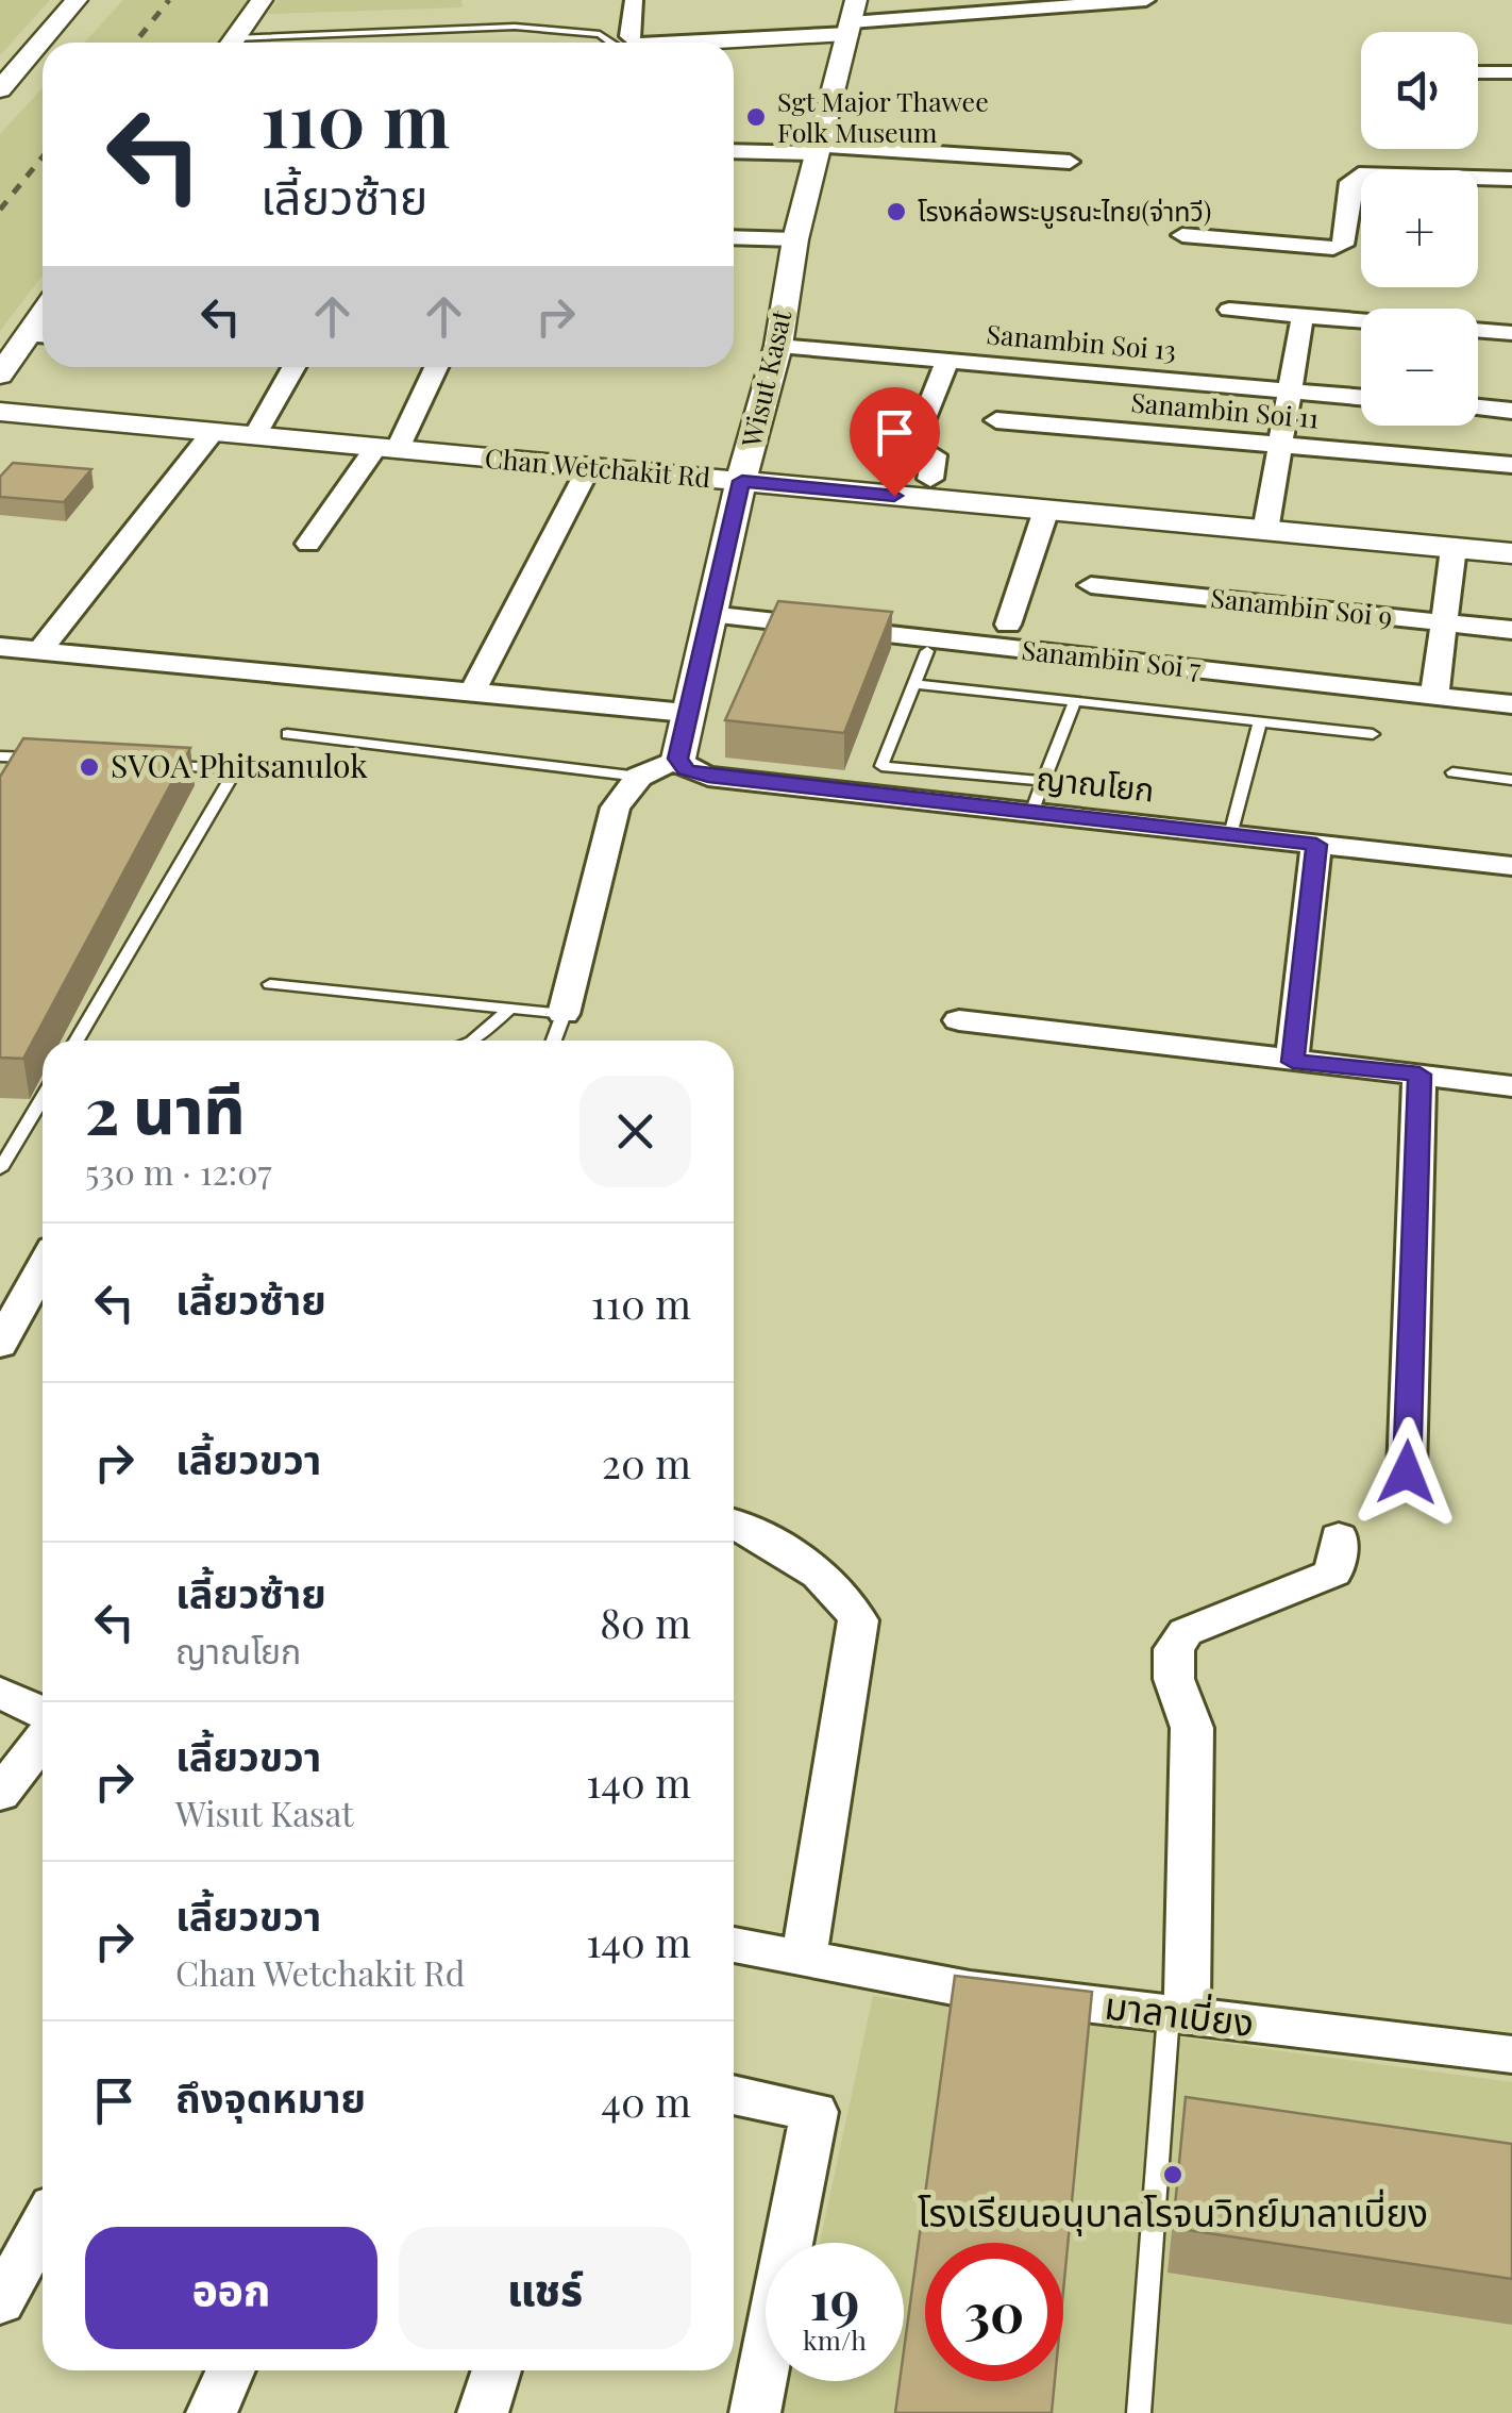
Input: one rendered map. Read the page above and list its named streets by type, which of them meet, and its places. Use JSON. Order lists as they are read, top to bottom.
{
  "streets": {
    "street": [
      "Sanambin Soi 13",
      "Wisut Kasat",
      "Sanambin Soi 11",
      "Chan Wetchakit Rd",
      "Sanambin Soi 9",
      "Sanambin Soi 7",
      "ญาณโยก",
      "มาลาเบี่ยง"
    ]
  },
  "crossings": [
    ["Sanambin Soi 13", "Wisut Kasat"],
    ["Wisut Kasat", "Chan Wetchakit Rd"],
    ["Wisut Kasat", "Sanambin Soi 7"],
    ["Wisut Kasat", "ญาณโยก"]
  ],
  "places": [
    "Sgt Major Thawee Folk Museum",
    "โรงหล่อพระบูรณะไทย(จ่าทวี)",
    "SVOA Phitsanulok",
    "โรงเรียนอนุบาลโรจนวิทย์มาลาเบี่ยง"
  ],
  "page": {
    "map_buttons": ["+", "−"],
    "turn": ["110 m", "เลี้ยวซ้าย"],
    "heading": ["2 นาที", "530 m · 12:07"],
    "list": [
      {
        "name": "เลี้ยวซ้าย",
        "value": "110 m"
      },
      {
        "name": "เลี้ยวขวา",
        "value": "20 m"
      },
      {
        "name": "เลี้ยวซ้าย",
        "note": "ญาณโยก",
        "value": "80 m"
      },
      {
        "name": "เลี้ยวขวา",
        "note": "Wisut Kasat",
        "value": "140 m"
      },
      {
        "name": "เลี้ยวขวา",
        "note": "Chan Wetchakit Rd",
        "value": "140 m"
      },
      {
        "name": "ถึงจุดหมาย",
        "value": "40 m"
      }
    ],
    "buttons": ["ออก", "แชร์"],
    "speed": "19 km/h",
    "limit": "30"
  }
}
